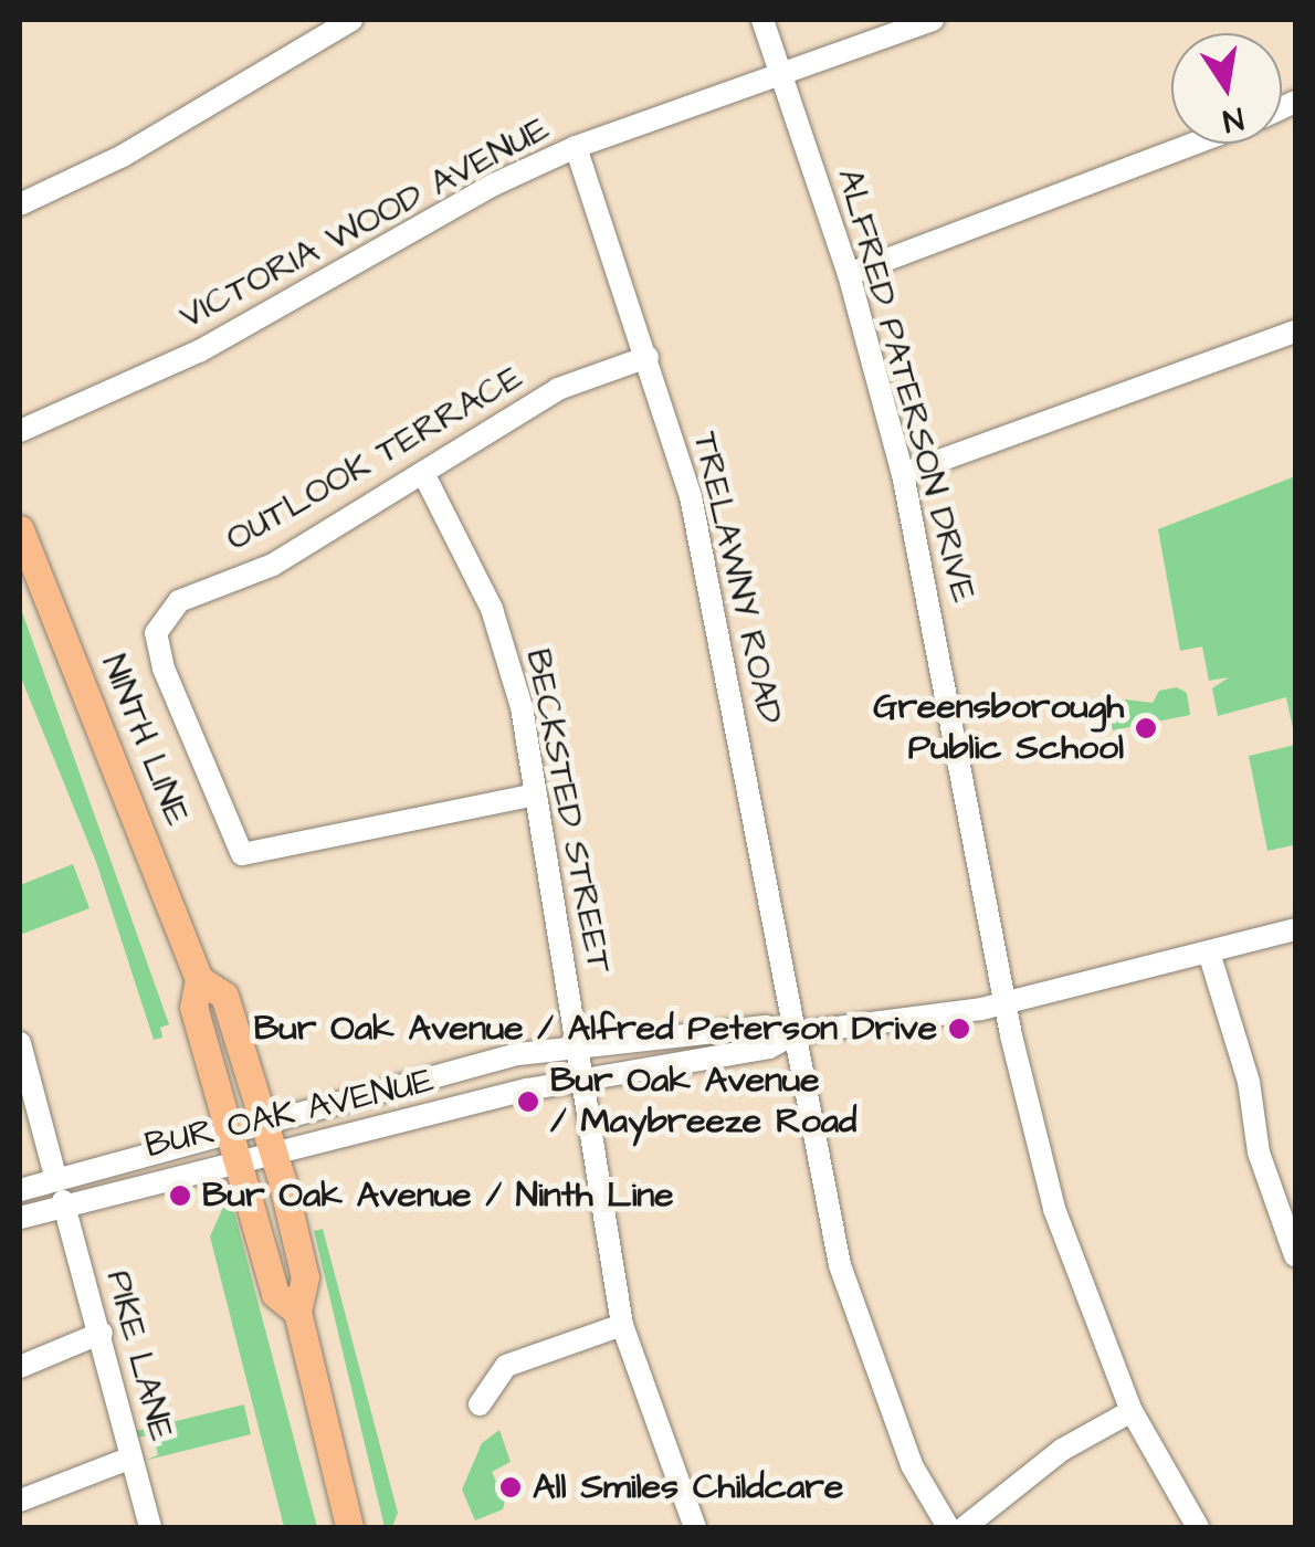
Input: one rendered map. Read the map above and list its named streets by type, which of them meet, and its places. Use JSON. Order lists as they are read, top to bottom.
{
  "streets": {
    "main road": ["NINTH LINE"],
    "street": [
      "VICTORIA WOOD AVENUE",
      "ALFRED PATERSON DRIVE",
      "OUTLOOK TERRACE",
      "TRELAWNY ROAD",
      "BECKSTED STREET",
      "BUR OAK AVENUE",
      "PIKE LANE"
    ]
  },
  "crossings": [
    ["VICTORIA WOOD AVENUE", "ALFRED PATERSON DRIVE"],
    ["VICTORIA WOOD AVENUE", "TRELAWNY ROAD"],
    ["ALFRED PATERSON DRIVE", "BUR OAK AVENUE"],
    ["OUTLOOK TERRACE", "TRELAWNY ROAD"],
    ["OUTLOOK TERRACE", "BECKSTED STREET"],
    ["TRELAWNY ROAD", "BUR OAK AVENUE"],
    ["NINTH LINE", "BUR OAK AVENUE"],
    ["BECKSTED STREET", "BUR OAK AVENUE"],
    ["BUR OAK AVENUE", "PIKE LANE"]
  ],
  "places": [
    "Greensborough Public School",
    "Bur Oak Avenue / Alfred Peterson Drive",
    "Bur Oak Avenue / Maybreeze Road",
    "Bur Oak Avenue / Ninth Line",
    "All Smiles Childcare"
  ],
  "north": "bottom"
}
